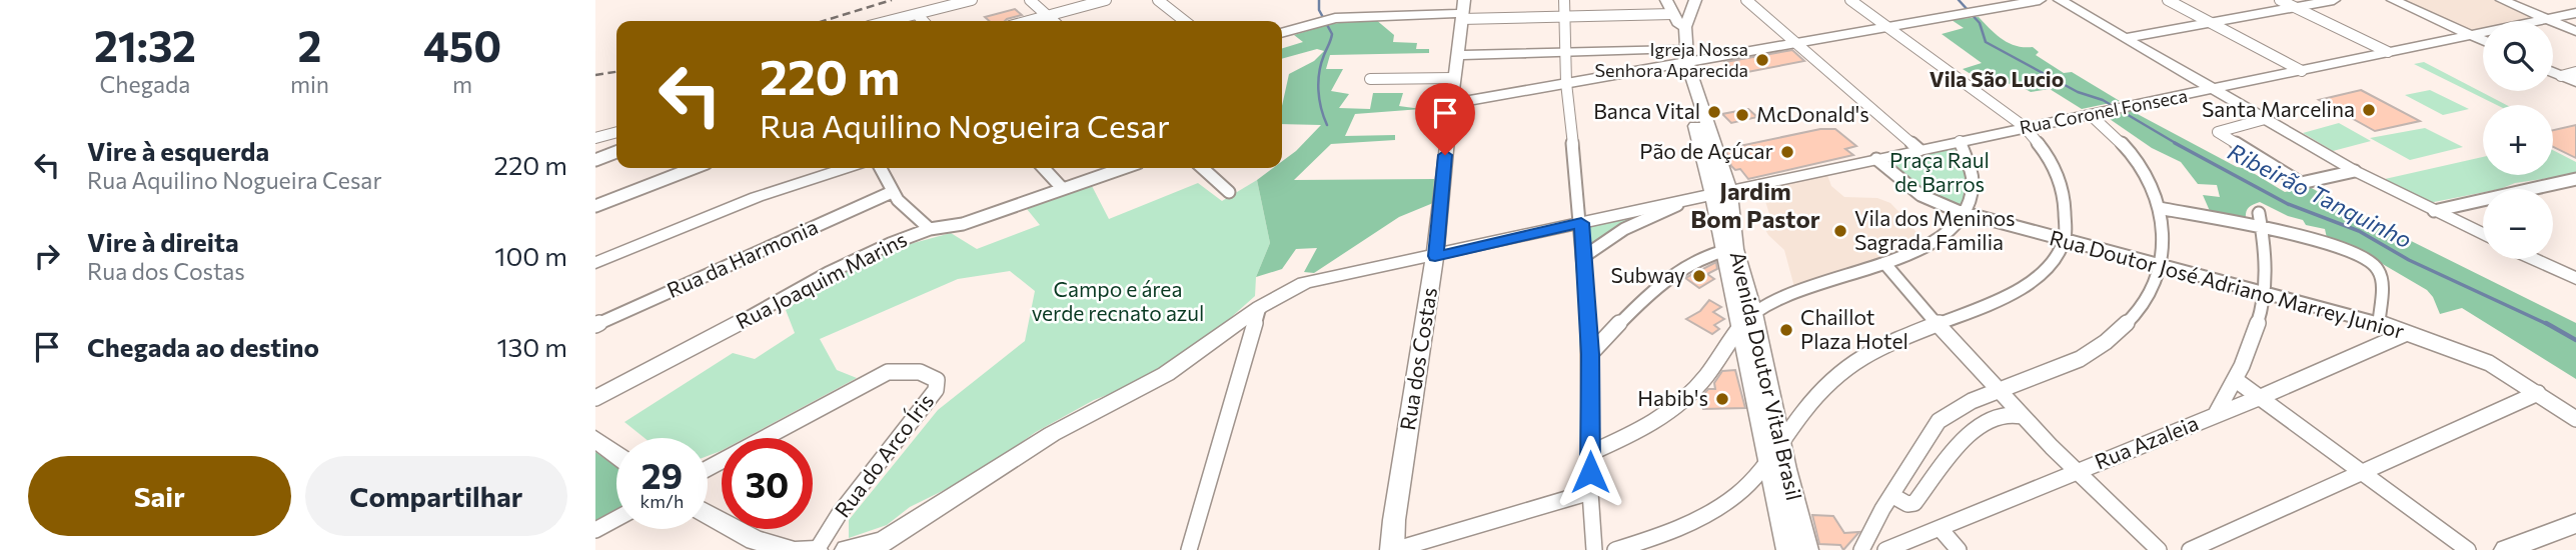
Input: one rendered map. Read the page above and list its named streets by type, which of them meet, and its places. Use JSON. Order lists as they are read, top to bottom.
{
  "streets": {
    "street": [
      "Rua Coronel Fonseca",
      "Rua da Harmonia",
      "Rua Joaquim Marins",
      "Rua Doutor José Adriano Marrey Junior",
      "Rua dos Costas",
      "Avenida Doutor Vital Brasil",
      "Rua Azaleia",
      "Rua do Arco Íris"
    ]
  },
  "crossings": [
    ["Rua Coronel Fonseca", "Rua Doutor José Adriano Marrey Junior"],
    ["Rua Coronel Fonseca", "Rua dos Costas"],
    ["Rua Coronel Fonseca", "Avenida Doutor Vital Brasil"],
    ["Rua Doutor José Adriano Marrey Junior", "Rua Azaleia"]
  ],
  "districts": ["Vila São Lucio", "Jardim Bom Pastor"],
  "water": ["Ribeirão Tanquinho"],
  "parks": ["Praça Raul de Barros", "Campo e área verde recnato azul"],
  "places": [
    "Igreja Nossa Senhora Aparecida",
    "Santa Marcelina",
    "Banca Vital",
    "McDonald's",
    "Pão de Açúcar",
    "Vila dos Meninos Sagrada Familia",
    "Subway",
    "Chaillot Plaza Hotel",
    "Habib's"
  ],
  "page": {
    "eta": [
      "21:32",
      "Chegada",
      "2",
      "min",
      "450",
      "m"
    ],
    "map_buttons": ["+", "−"],
    "turn": ["220 m", "Rua Aquilino Nogueira Cesar"],
    "list": [
      {
        "name": "Vire à esquerda",
        "note": "Rua Aquilino Nogueira Cesar",
        "value": "220 m"
      },
      {
        "name": "Vire à direita",
        "note": "Rua dos Costas",
        "value": "100 m"
      },
      {
        "name": "Chegada ao destino",
        "value": "130 m"
      }
    ],
    "speed": "29 km/h",
    "limit": "30",
    "buttons": ["Sair", "Compartilhar"]
  }
}
